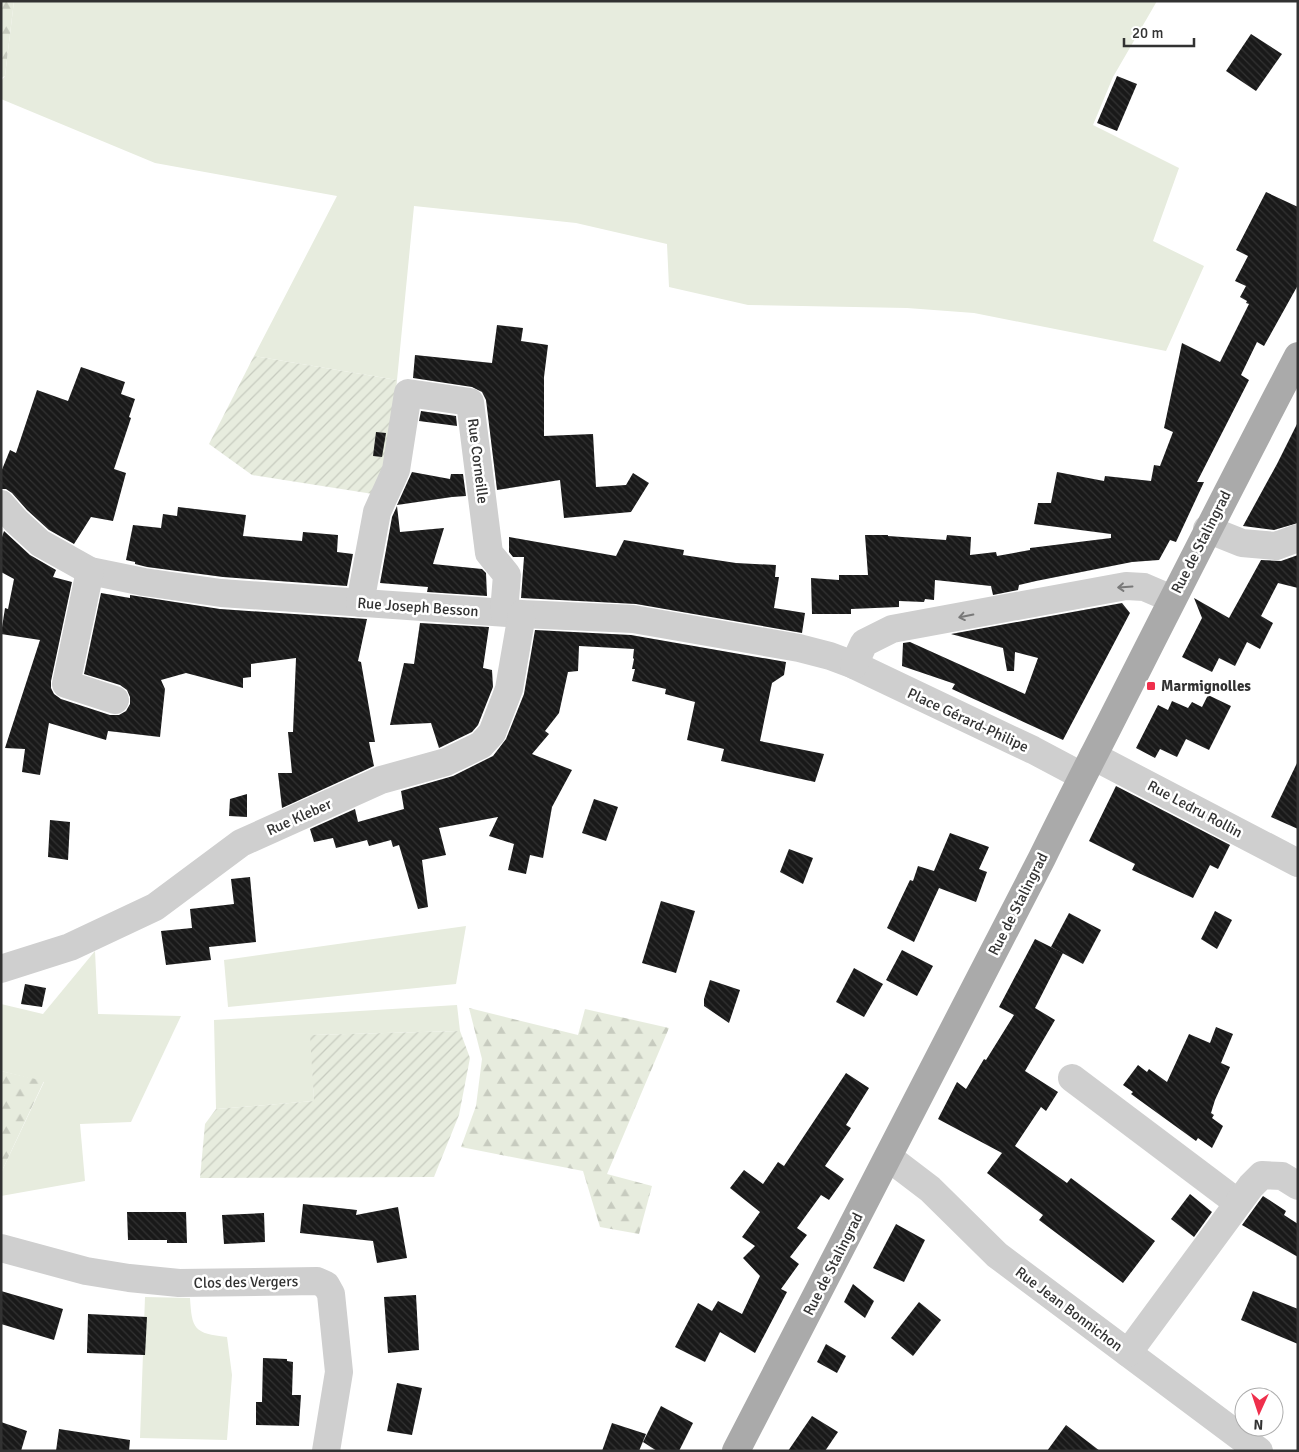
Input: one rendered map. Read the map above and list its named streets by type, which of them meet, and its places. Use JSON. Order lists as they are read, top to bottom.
{
  "streets": {
    "main road": ["Rue de Stalingrad"],
    "street": [
      "Rue Corneille",
      "Rue Joseph Besson",
      "Place Gérard-Philipe",
      "Rue Ledru Rollin",
      "Rue Kleber",
      "Clos des Vergers",
      "Rue Jean Bonnichon"
    ]
  },
  "crossings": [
    ["Rue Corneille", "Rue Joseph Besson"],
    ["Rue Corneille", "Rue Kleber"],
    ["Rue de Stalingrad", "Place Gérard-Philipe"],
    ["Rue de Stalingrad", "Rue Ledru Rollin"],
    ["Rue de Stalingrad", "Rue Jean Bonnichon"],
    ["Rue Joseph Besson", "Place Gérard-Philipe"],
    ["Rue Joseph Besson", "Rue Kleber"],
    ["Place Gérard-Philipe", "Rue Ledru Rollin"]
  ],
  "places": {
    "transit": ["Marmignolles"]
  },
  "scale_bar": "20 m",
  "north": "bottom"
}
